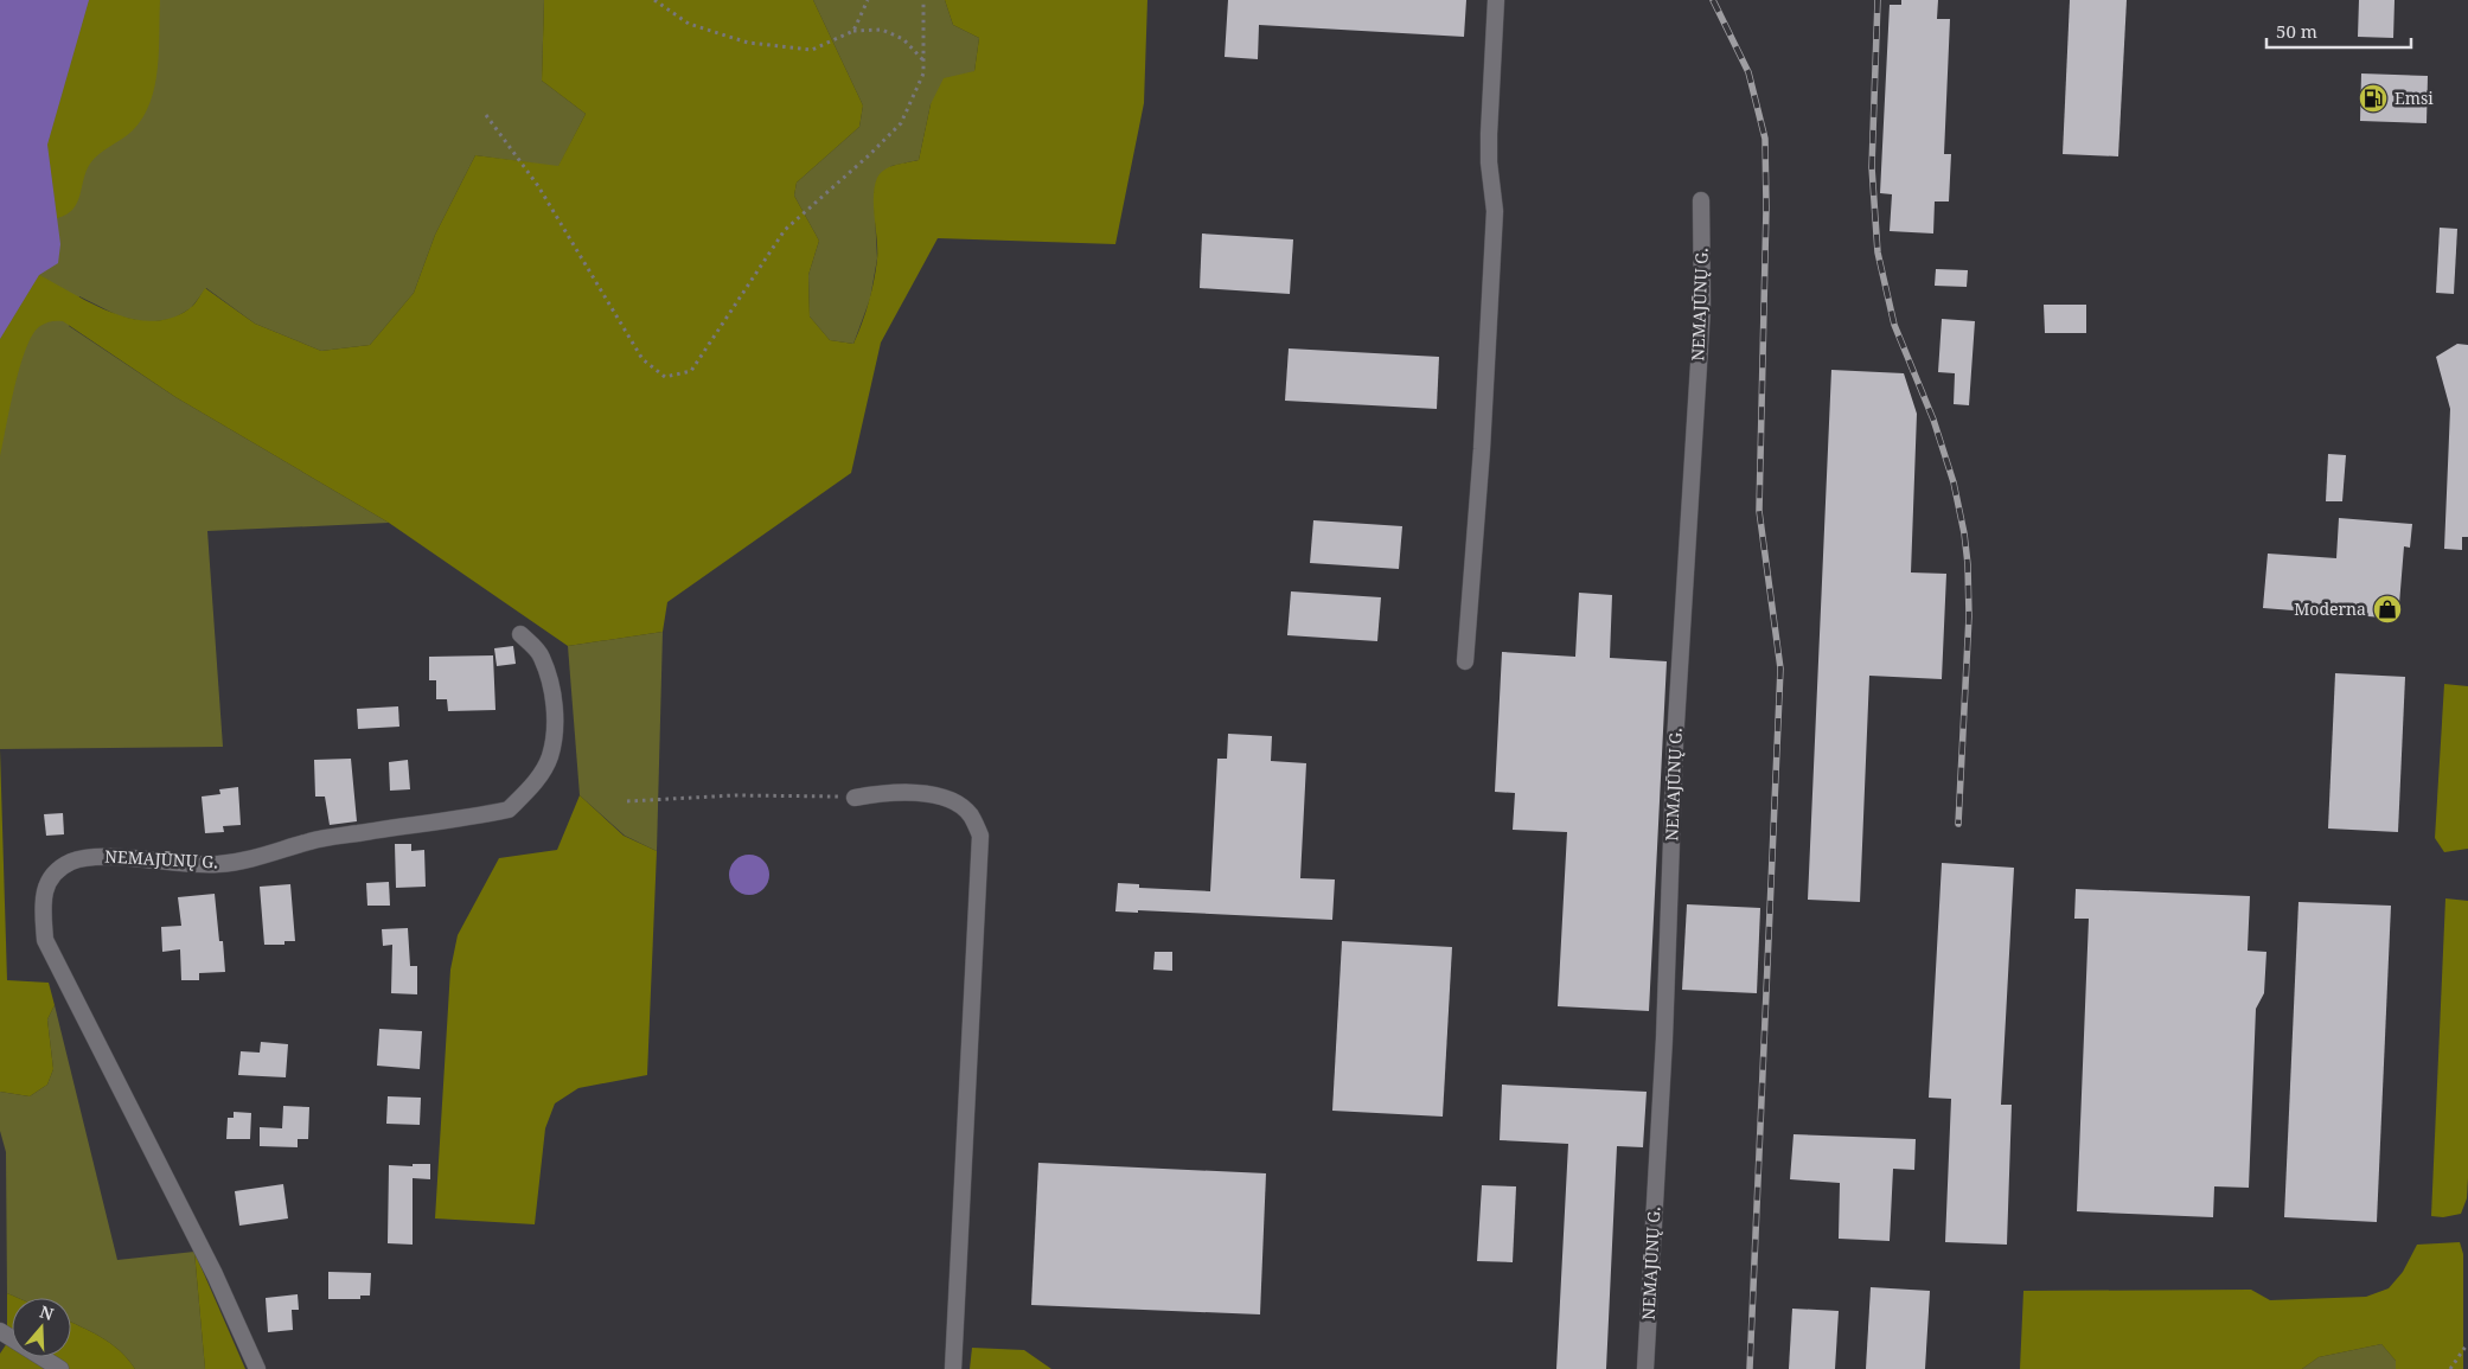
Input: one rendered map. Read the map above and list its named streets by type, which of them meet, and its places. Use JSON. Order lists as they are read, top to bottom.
{
  "streets": {
    "street": ["NEMAJŪNŲ G."]
  },
  "places": {
    "fuel station": ["Emsi"],
    "shop": ["Moderna"]
  },
  "scale_bar": "50 m",
  "north": "top"
}
